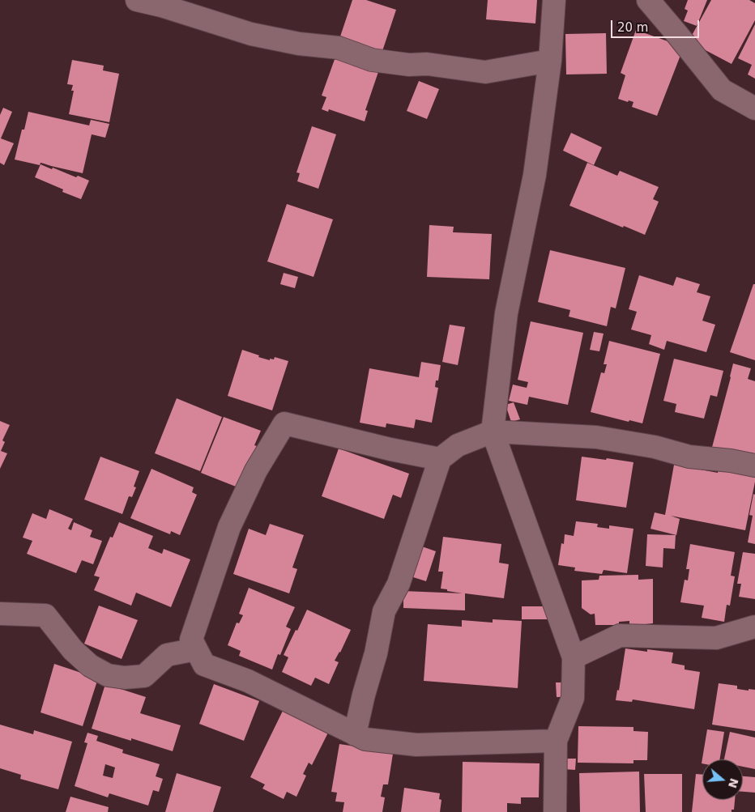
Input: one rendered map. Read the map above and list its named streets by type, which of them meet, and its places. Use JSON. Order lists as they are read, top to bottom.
{
  "scale_bar": "20 m",
  "north": "right"
}
